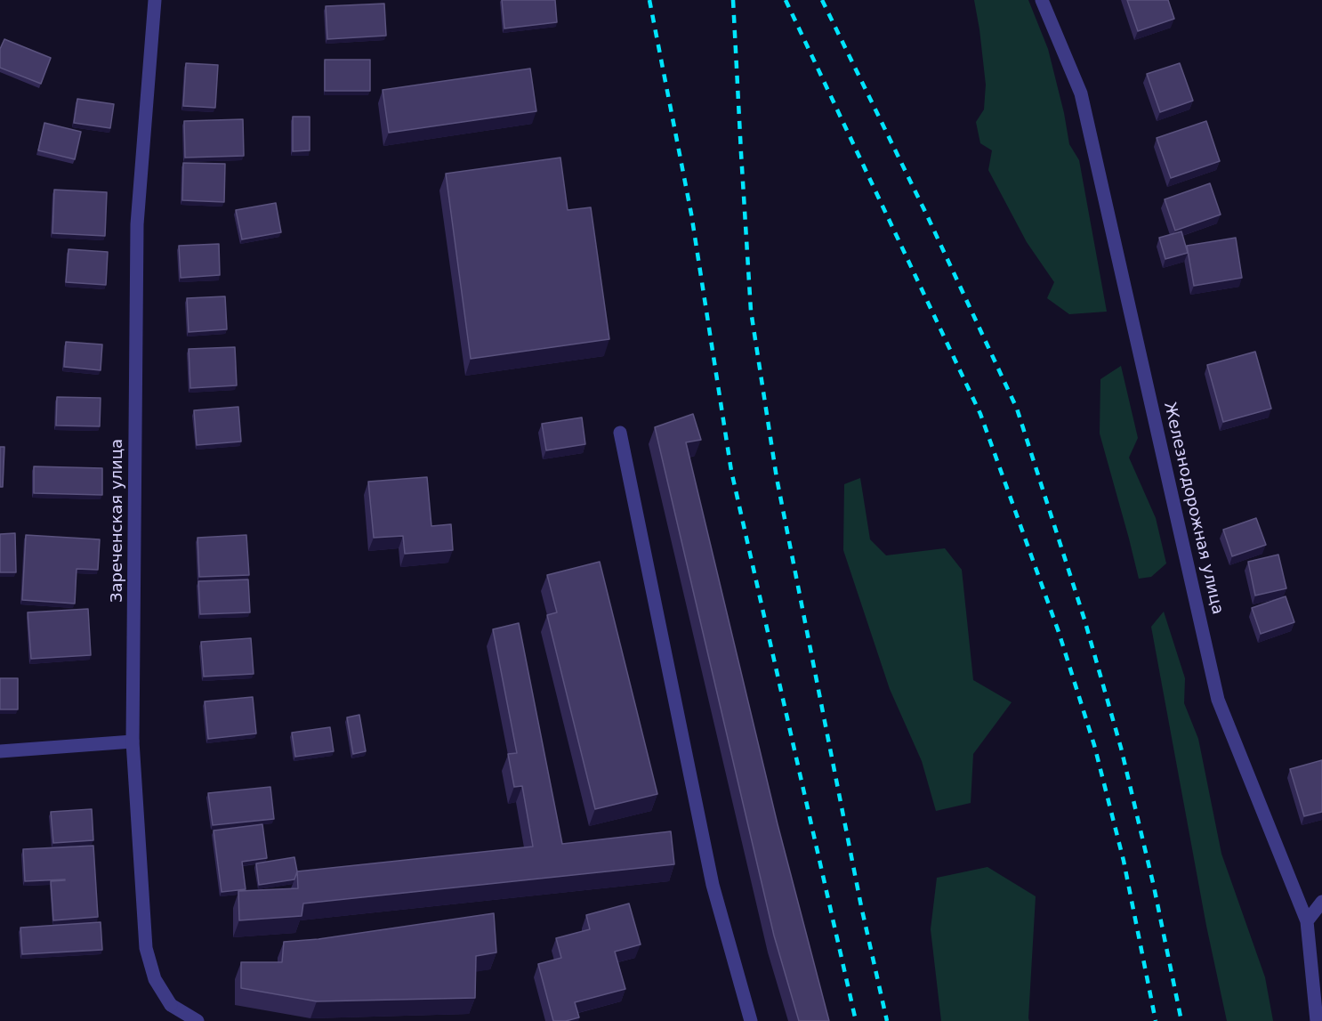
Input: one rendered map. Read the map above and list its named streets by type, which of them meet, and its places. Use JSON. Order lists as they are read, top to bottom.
{
  "streets": {
    "street": ["Железнодорожная улица", "Зареченская улица"]
  }
}
